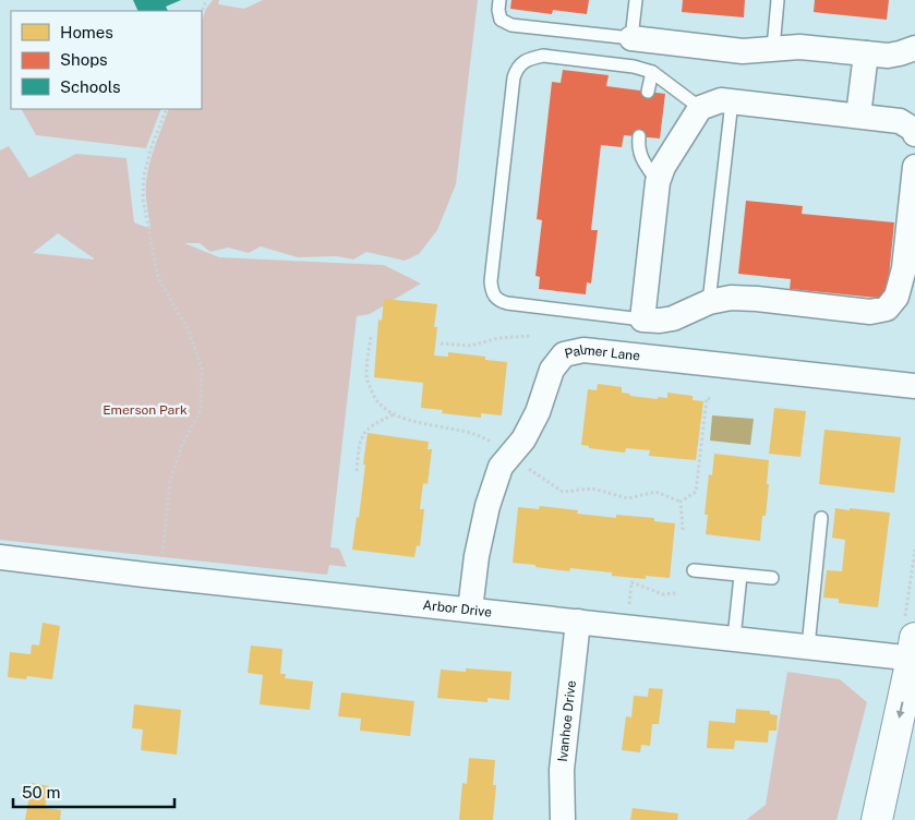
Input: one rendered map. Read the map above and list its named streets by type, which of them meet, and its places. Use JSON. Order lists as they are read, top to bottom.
{
  "streets": {
    "street": ["Palmer Lane", "Arbor Drive", "Ivanhoe Drive"]
  },
  "crossings": [
    ["Palmer Lane", "Arbor Drive"],
    ["Arbor Drive", "Ivanhoe Drive"]
  ],
  "parks": ["Emerson Park"],
  "legend": ["Homes", "Shops", "Schools"],
  "scale_bar": "50 m"
}
